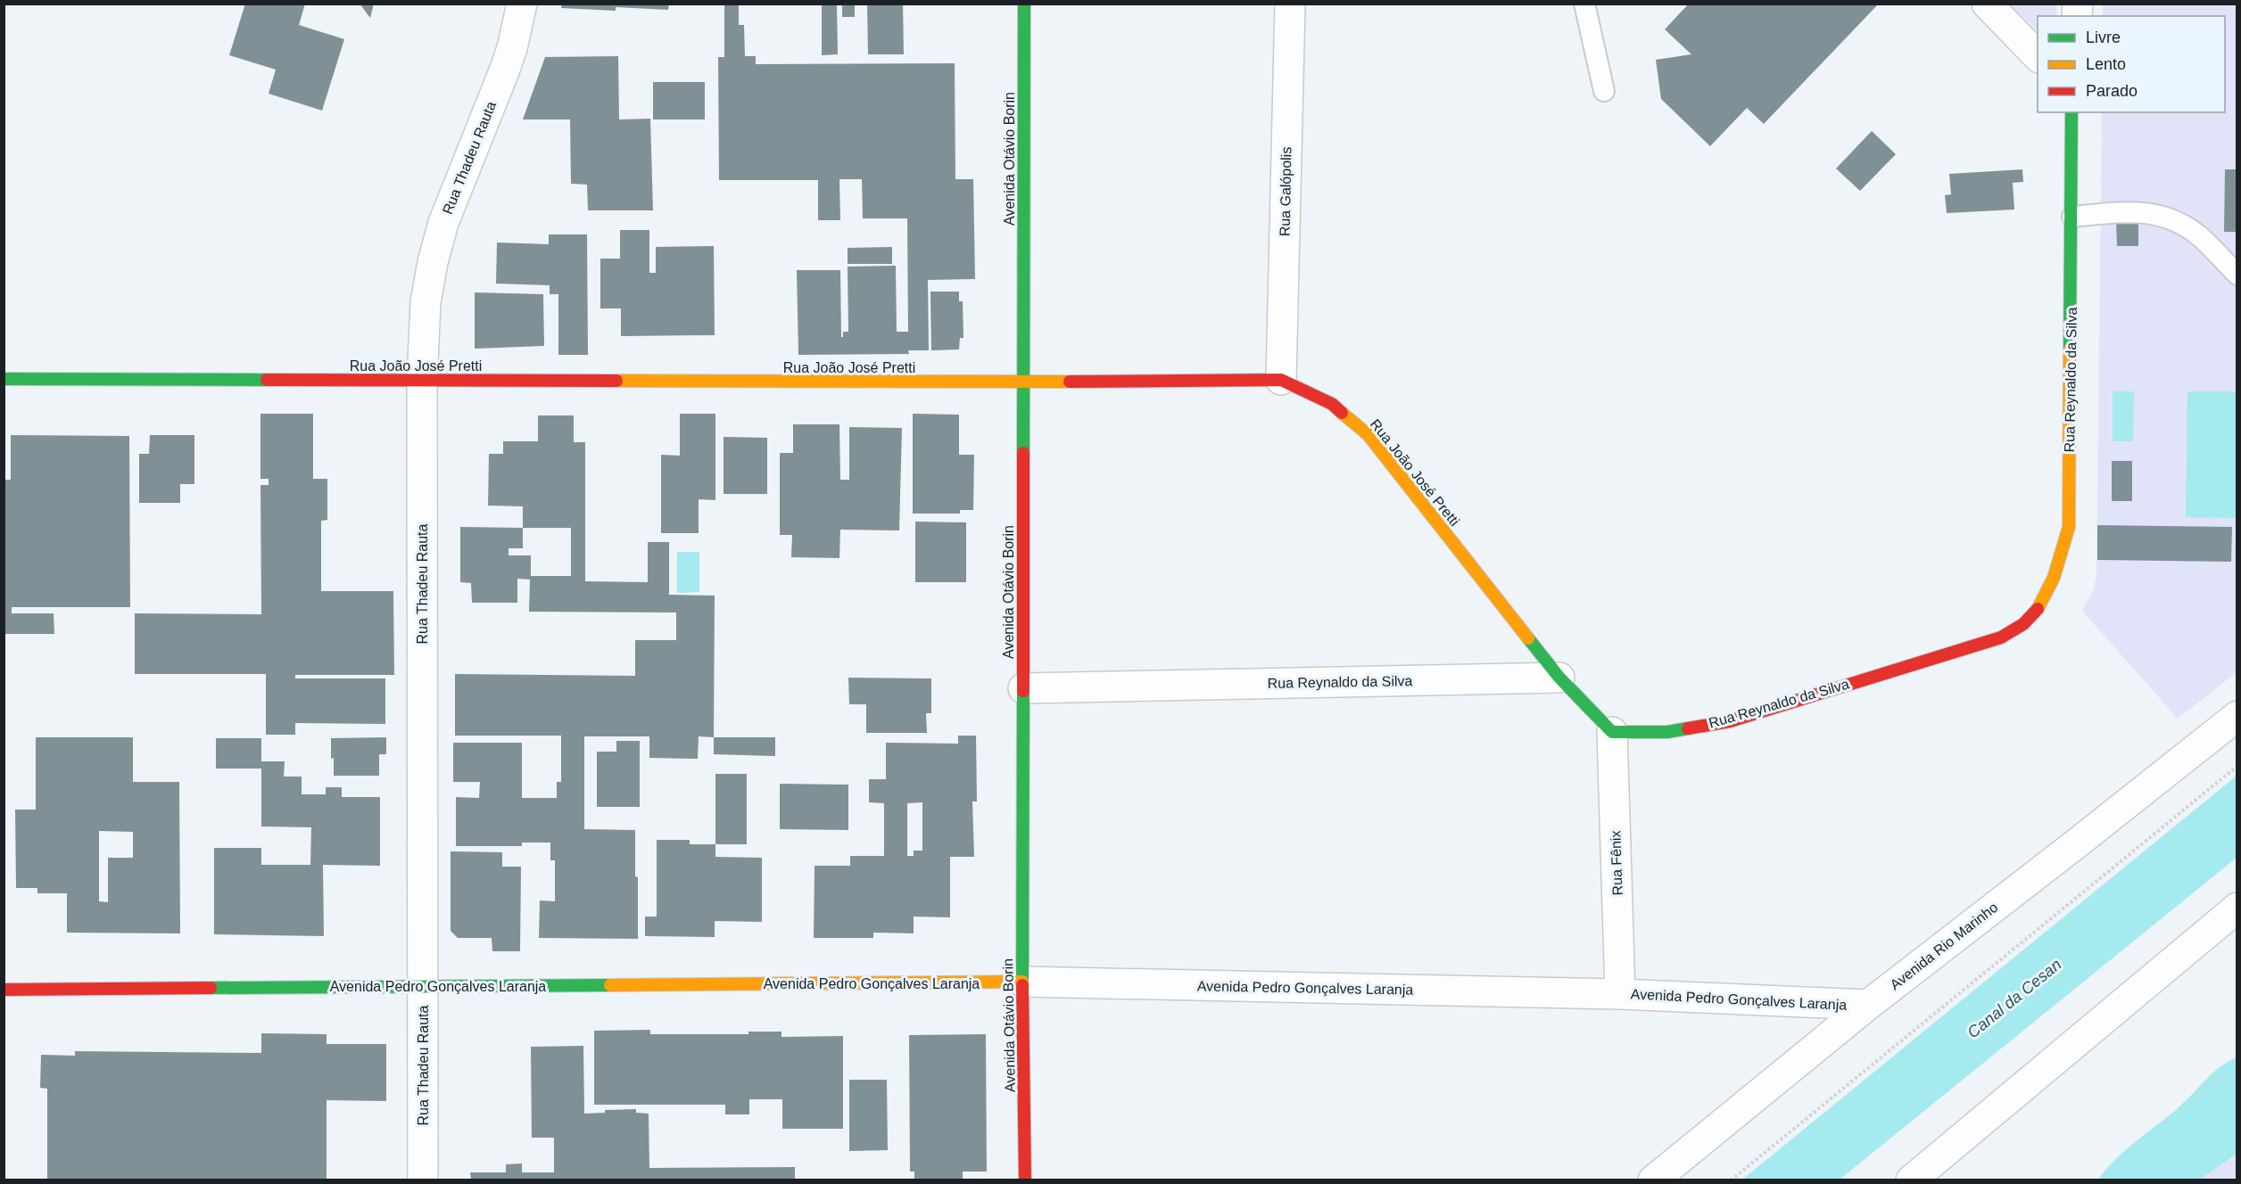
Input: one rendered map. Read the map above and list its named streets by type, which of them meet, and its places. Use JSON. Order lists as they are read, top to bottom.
{
  "streets": {
    "street": [
      "Rua Thadeu Rauta",
      "Avenida Otávio Borin",
      "Rua Galópolis",
      "Rua João José Pretti",
      "Rua Reynaldo da Silva",
      "Rua Fênix",
      "Avenida Rio Marinho",
      "Avenida Pedro Gonçalves Laranja"
    ]
  },
  "crossings": [
    ["Rua Thadeu Rauta", "Rua João José Pretti"],
    ["Rua Thadeu Rauta", "Avenida Pedro Gonçalves Laranja"],
    ["Avenida Otávio Borin", "Rua João José Pretti"],
    ["Avenida Otávio Borin", "Rua Reynaldo da Silva"],
    ["Avenida Otávio Borin", "Avenida Pedro Gonçalves Laranja"],
    ["Rua Galópolis", "Rua João José Pretti"],
    ["Rua João José Pretti", "Rua Reynaldo da Silva"],
    ["Rua Reynaldo da Silva", "Rua Fênix"],
    ["Rua Fênix", "Avenida Pedro Gonçalves Laranja"],
    ["Avenida Rio Marinho", "Avenida Pedro Gonçalves Laranja"]
  ],
  "water": ["Canal da Cesan"],
  "legend": ["Livre", "Lento", "Parado"]
}
